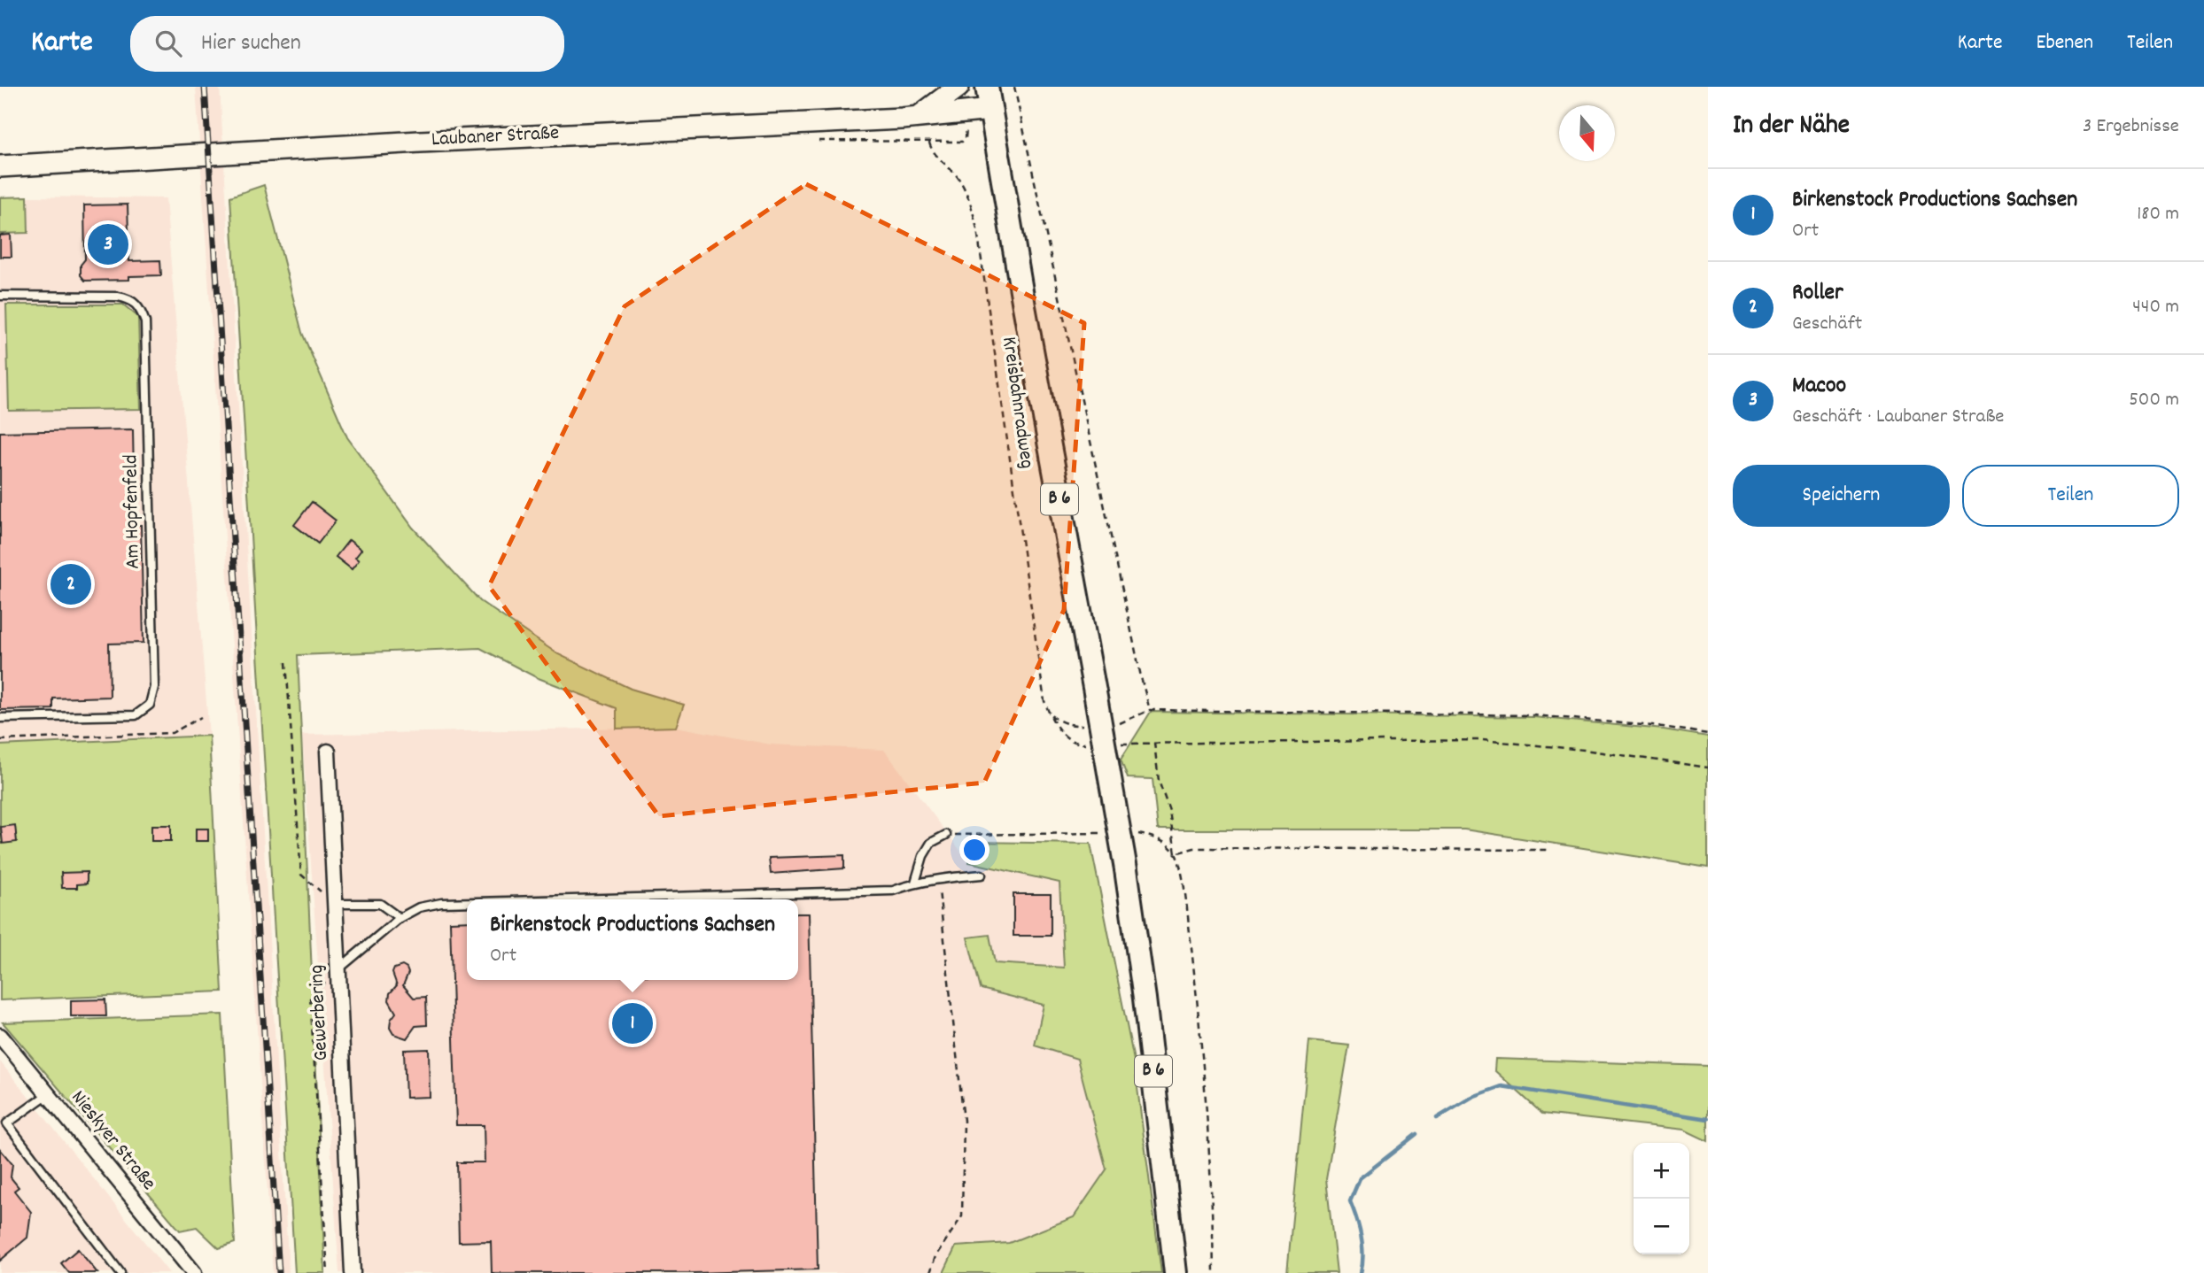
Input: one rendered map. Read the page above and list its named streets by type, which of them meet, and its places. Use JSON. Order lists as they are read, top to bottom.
{
  "streets": {
    "main road": ["B 6"],
    "street": ["Laubaner Straße", "Gewerbering", "Nieskyer Straße"],
    "lane": ["Am Hopfenfeld"],
    "path": ["Kreisbahnradweg"]
  },
  "crossings": [
    ["Laubaner Straße", "Kreisbahnradweg"],
    ["Laubaner Straße", "B 6"]
  ],
  "north": "bottom",
  "page": {
    "header": "Karte",
    "search": "Hier suchen",
    "nav": ["Karte", "Ebenen", "Teilen"],
    "heading": ["In der Nähe", "3 Ergebnisse"],
    "list": [
      {
        "mark": "1",
        "name": "Birkenstock Productions Sachsen",
        "note": "Ort",
        "value": "180 m"
      },
      {
        "mark": "2",
        "name": "Roller",
        "note": "Geschäft",
        "value": "440 m"
      },
      {
        "mark": "3",
        "name": "Macoo",
        "note": "Geschäft · Laubaner Straße",
        "value": "500 m"
      }
    ],
    "pins": ["3", "2", "1"],
    "buttons": ["Speichern", "Teilen"],
    "popup": ["Birkenstock Productions Sachsen", "Ort"],
    "map_buttons": ["+", "−"]
  }
}
